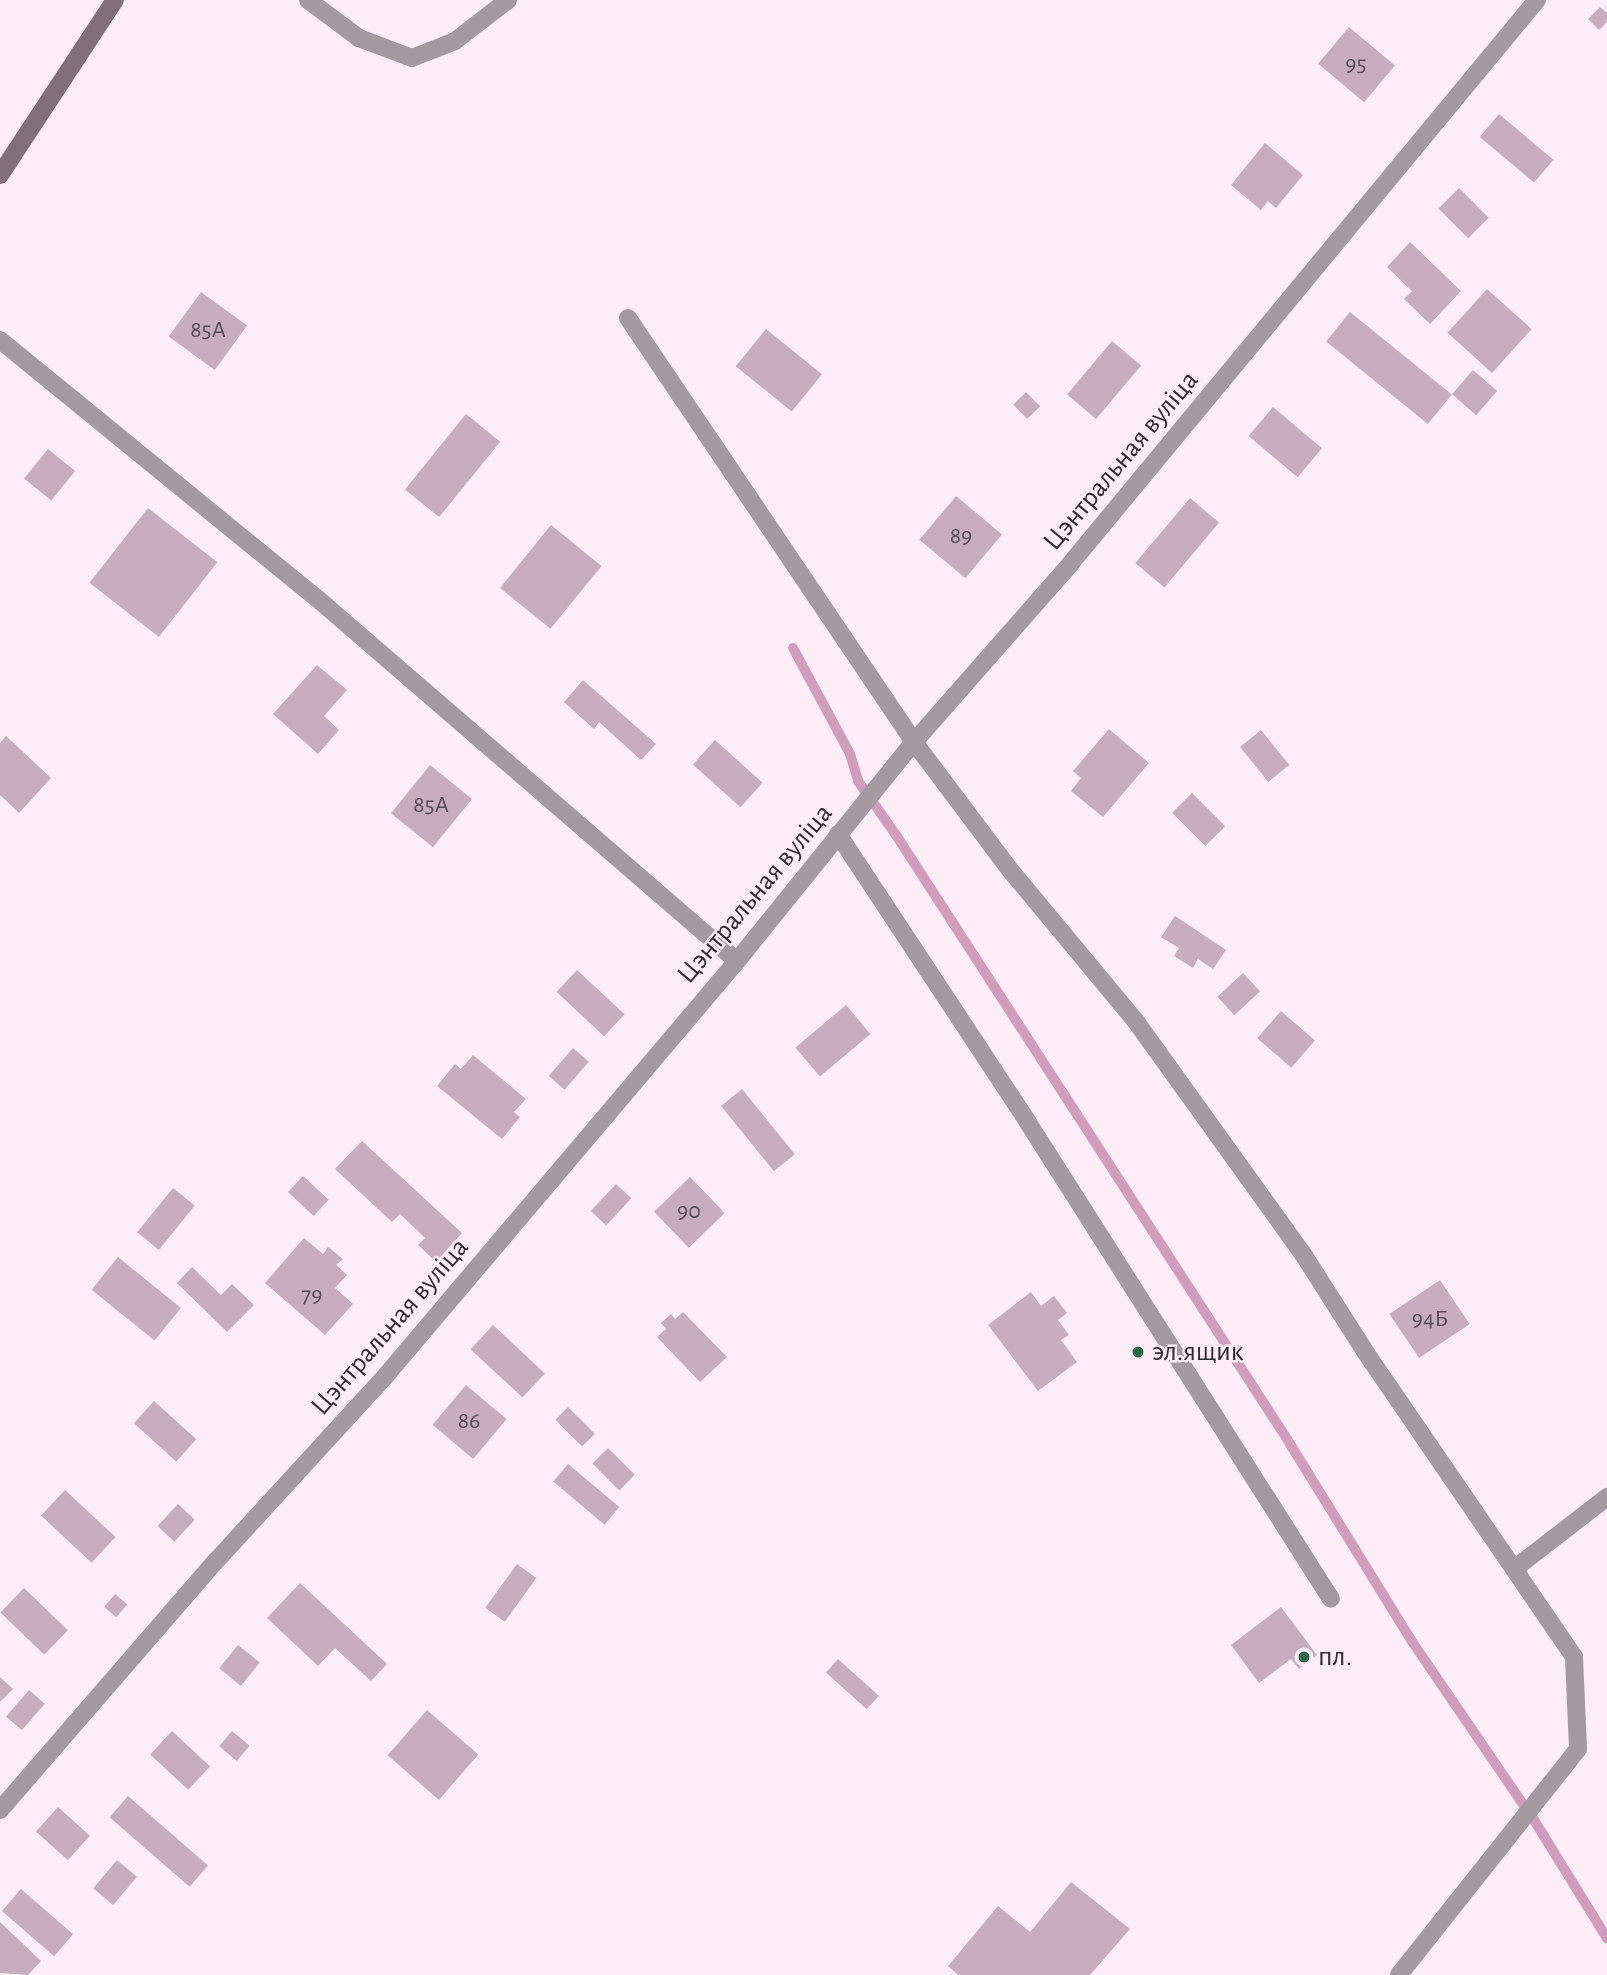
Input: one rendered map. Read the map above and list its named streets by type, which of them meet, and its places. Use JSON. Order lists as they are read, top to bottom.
{
  "streets": {
    "street": ["Цэнтральная вуліца"]
  },
  "places": ["эл.ящик", "пл."],
  "house_numbers": [
    "95",
    "85А",
    "89",
    "85А",
    "90",
    "79",
    "94Б",
    "86"
  ]
}
